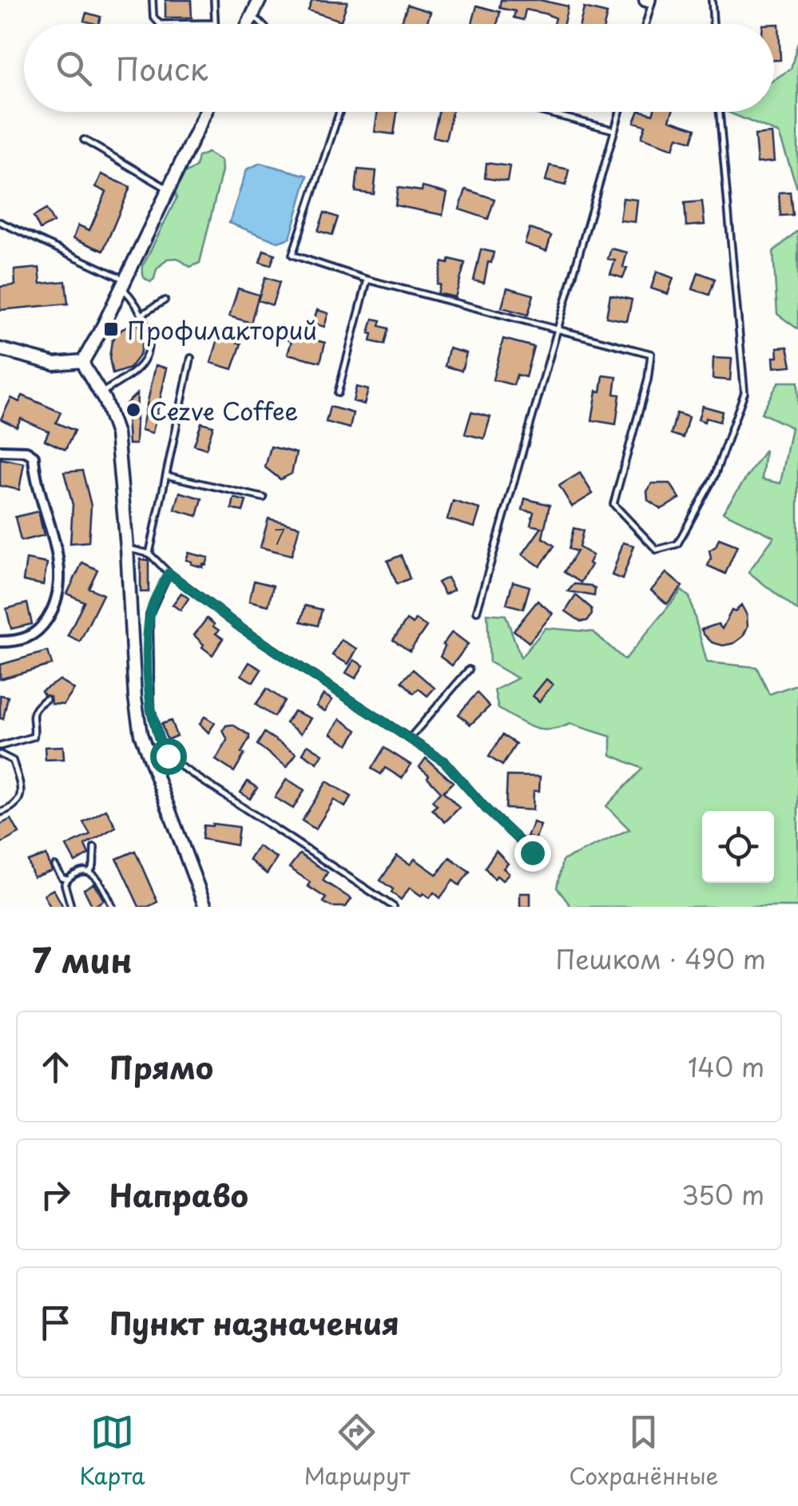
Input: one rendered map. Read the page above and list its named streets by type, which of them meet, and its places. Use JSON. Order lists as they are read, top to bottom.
{
  "places": {
    "transit": ["Профилакторий"],
    "other": ["Cezve Coffee"]
  },
  "house_numbers": ["7"],
  "page": {
    "search": "Поиск",
    "heading": ["7 мин", "Пешком · 490 m"],
    "list": [
      ["Прямо", "140 m"],
      ["Направо", "350 m"],
      "Пункт назначения"
    ],
    "nav": ["Карта", "Маршрут", "Сохранённые"]
  }
}
